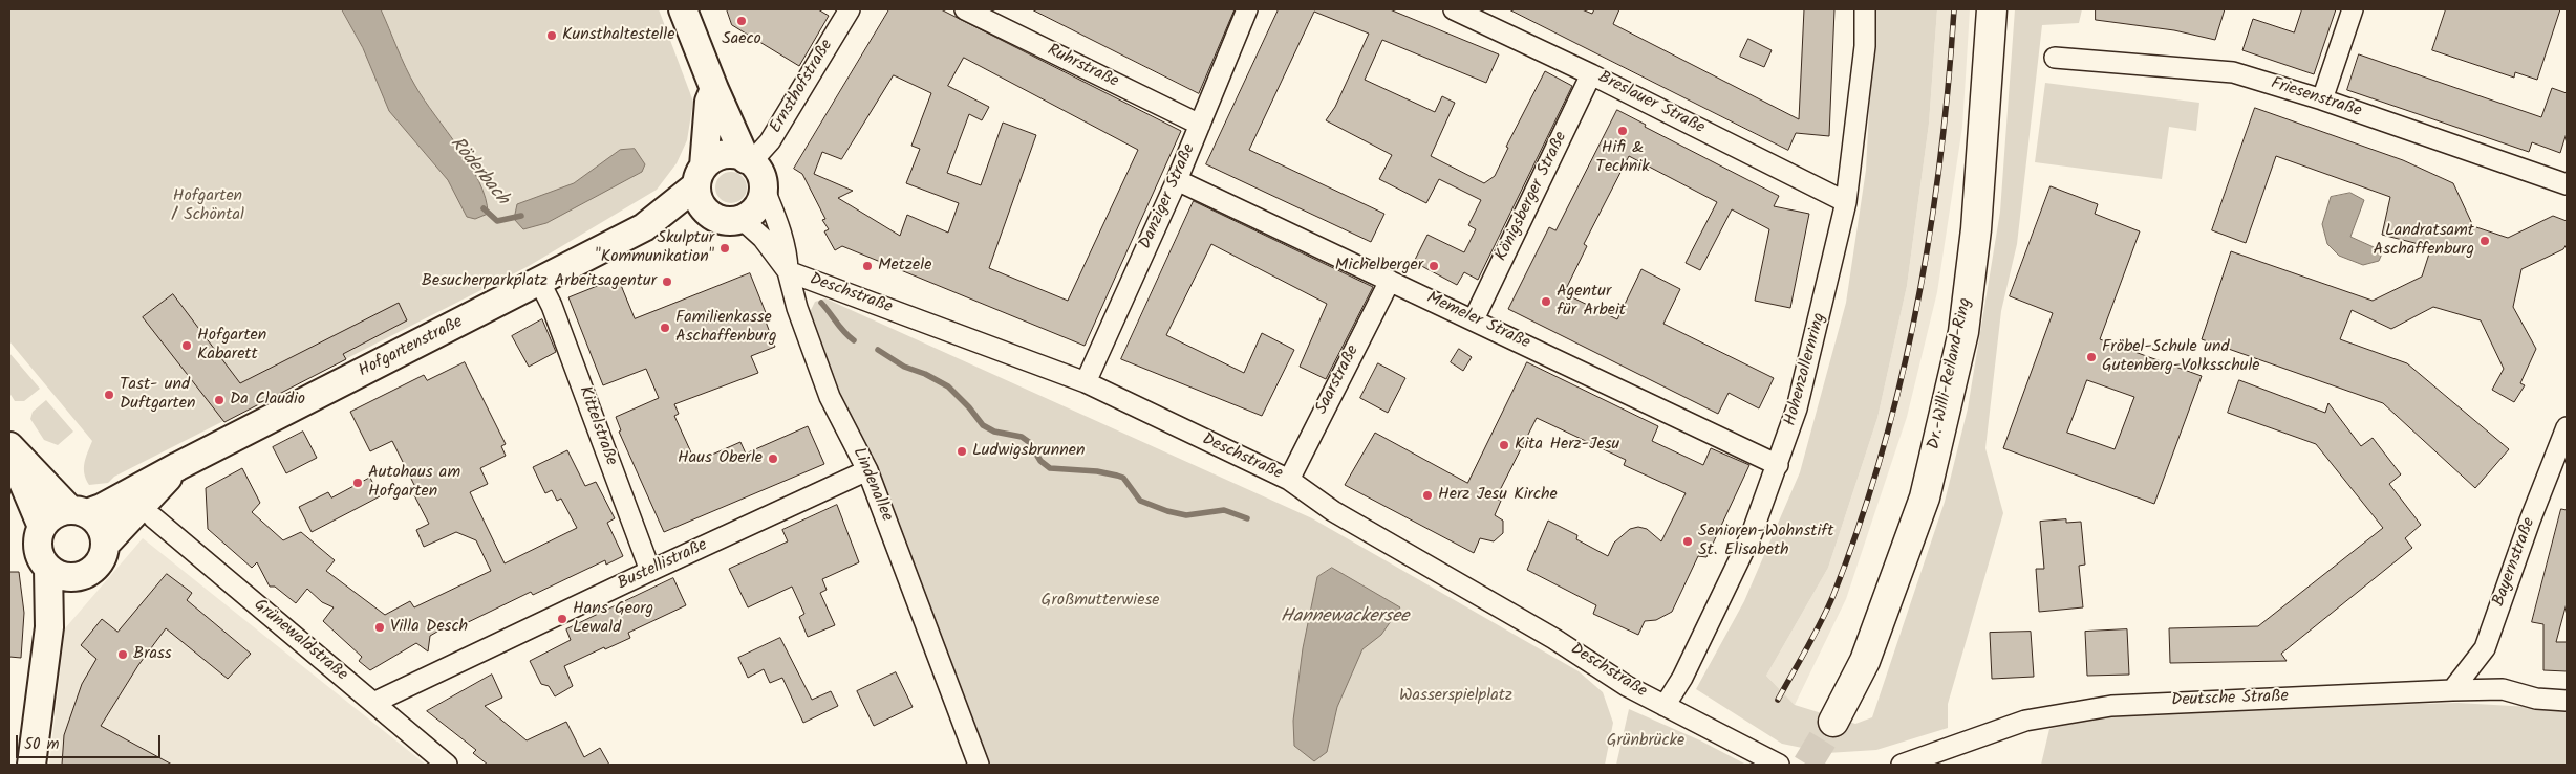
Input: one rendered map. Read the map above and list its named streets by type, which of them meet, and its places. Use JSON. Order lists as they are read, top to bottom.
{
  "streets": {
    "highway": ["Dr.-Willi-Reiland-Ring"],
    "main road": ["Hofgartenstraße"],
    "street": [
      "Ruhrstraße",
      "Ernsthofstraße",
      "Friesenstraße",
      "Breslauer Straße",
      "Danziger Straße",
      "Königsberger Straße",
      "Deschstraße",
      "Memeler Straße",
      "Hohenzollernring",
      "Saarstraße",
      "Kittelstraße",
      "Lindenallee",
      "Bayernstraße",
      "Bustellistraße",
      "Grünewaldstraße",
      "Deutsche Straße"
    ]
  },
  "crossings": [
    ["Ruhrstraße", "Danziger Straße"],
    ["Ernsthofstraße", "Hofgartenstraße"],
    ["Ernsthofstraße", "Lindenallee"],
    ["Breslauer Straße", "Königsberger Straße"],
    ["Breslauer Straße", "Hohenzollernring"],
    ["Danziger Straße", "Deschstraße"],
    ["Danziger Straße", "Memeler Straße"],
    ["Königsberger Straße", "Memeler Straße"],
    ["Deschstraße", "Hohenzollernring"],
    ["Deschstraße", "Saarstraße"],
    ["Deschstraße", "Lindenallee"],
    ["Memeler Straße", "Hohenzollernring"],
    ["Memeler Straße", "Saarstraße"],
    ["Hofgartenstraße", "Kittelstraße"],
    ["Hofgartenstraße", "Lindenallee"],
    ["Kittelstraße", "Bustellistraße"],
    ["Lindenallee", "Bustellistraße"],
    ["Bayernstraße", "Deutsche Straße"],
    ["Bustellistraße", "Grünewaldstraße"]
  ],
  "water": ["Röderbach", "Hannewackersee"],
  "parks": [
    "Hofgarten / Schöntal",
    "Großmutterwiese",
    "Wasserspielplatz",
    "Grünbrücke"
  ],
  "places": [
    "Saeco",
    "Kunsthaltestelle",
    "Hifi & Technik",
    "Landratsamt Aschaffenburg",
    "Skulptur \"Kommunikation\"",
    "Metzele",
    "Michelberger",
    "Besucherparkplatz Arbeitsagentur",
    "Agentur für Arbeit",
    "Familienkasse Aschaffenburg",
    "Hofgarten Kabarett",
    "Fröbel-Schule und Gutenberg-Volksschule",
    "Tast- und Duftgarten",
    "Da Claudio",
    "Kita Herz-Jesu",
    "Ludwigsbrunnen",
    "Haus Oberle",
    "Autohaus am Hofgarten",
    "Herz Jesu Kirche",
    "Senioren-Wohnstift St. Elisabeth",
    "Hans Georg Lewald",
    "Villa Desch",
    "Brass"
  ],
  "scale_bar": "50 m"
}
